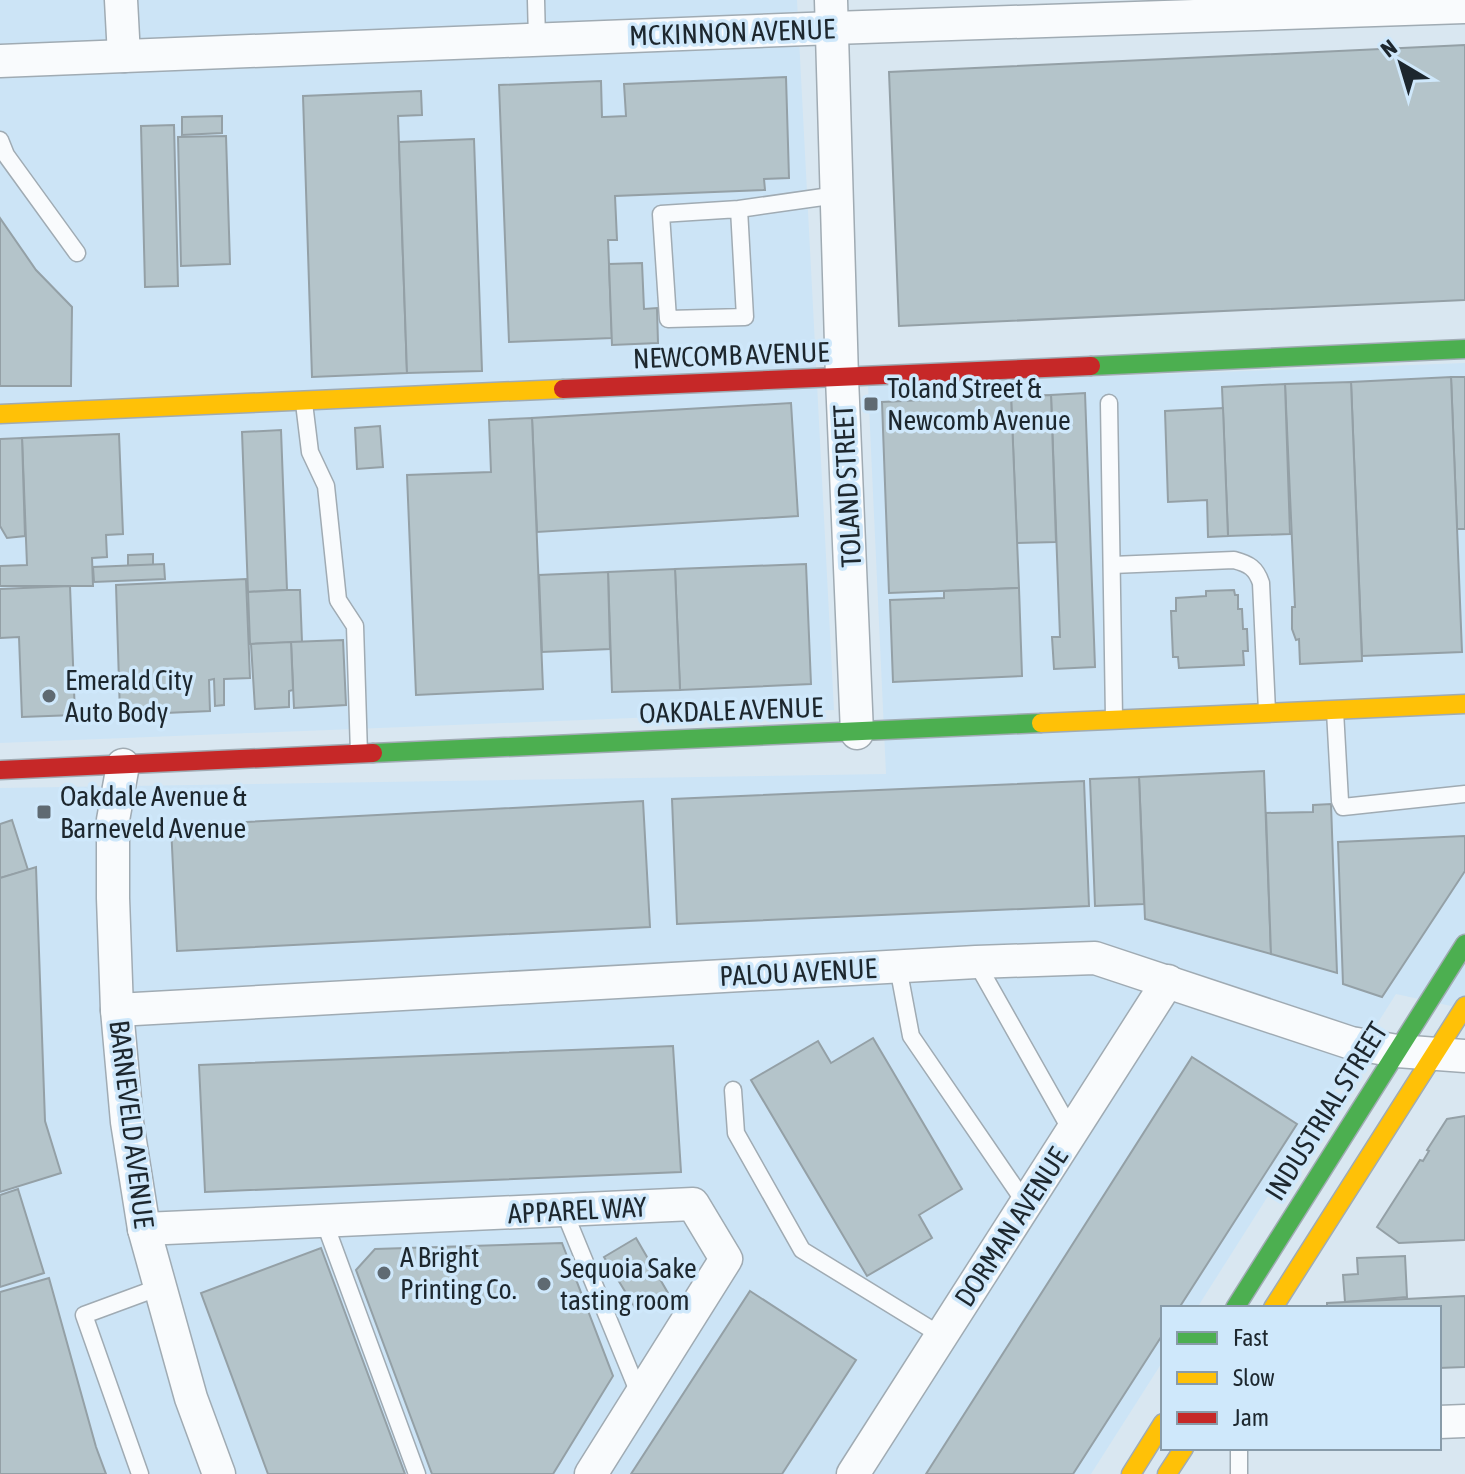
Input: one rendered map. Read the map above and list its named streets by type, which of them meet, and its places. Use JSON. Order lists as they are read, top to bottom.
{
  "streets": {
    "street": [
      "MCKINNON AVENUE",
      "NEWCOMB AVENUE",
      "TOLAND STREET",
      "OAKDALE AVENUE",
      "PALOU AVENUE",
      "INDUSTRIAL STREET",
      "BARNEVELD AVENUE",
      "APPAREL WAY",
      "DORMAN AVENUE"
    ]
  },
  "crossings": [
    ["MCKINNON AVENUE", "TOLAND STREET"],
    ["NEWCOMB AVENUE", "TOLAND STREET"],
    ["TOLAND STREET", "OAKDALE AVENUE"],
    ["OAKDALE AVENUE", "BARNEVELD AVENUE"],
    ["PALOU AVENUE", "INDUSTRIAL STREET"],
    ["PALOU AVENUE", "BARNEVELD AVENUE"],
    ["PALOU AVENUE", "DORMAN AVENUE"],
    ["BARNEVELD AVENUE", "APPAREL WAY"]
  ],
  "places": {
    "transit": ["Toland Street & Newcomb Avenue", "Oakdale Avenue & Barneveld Avenue"],
    "other": ["Emerald City Auto Body", "A Bright Printing Co.", "Sequoia Sake tasting room"]
  },
  "legend": ["Fast", "Slow", "Jam"],
  "north": "top left"
}
